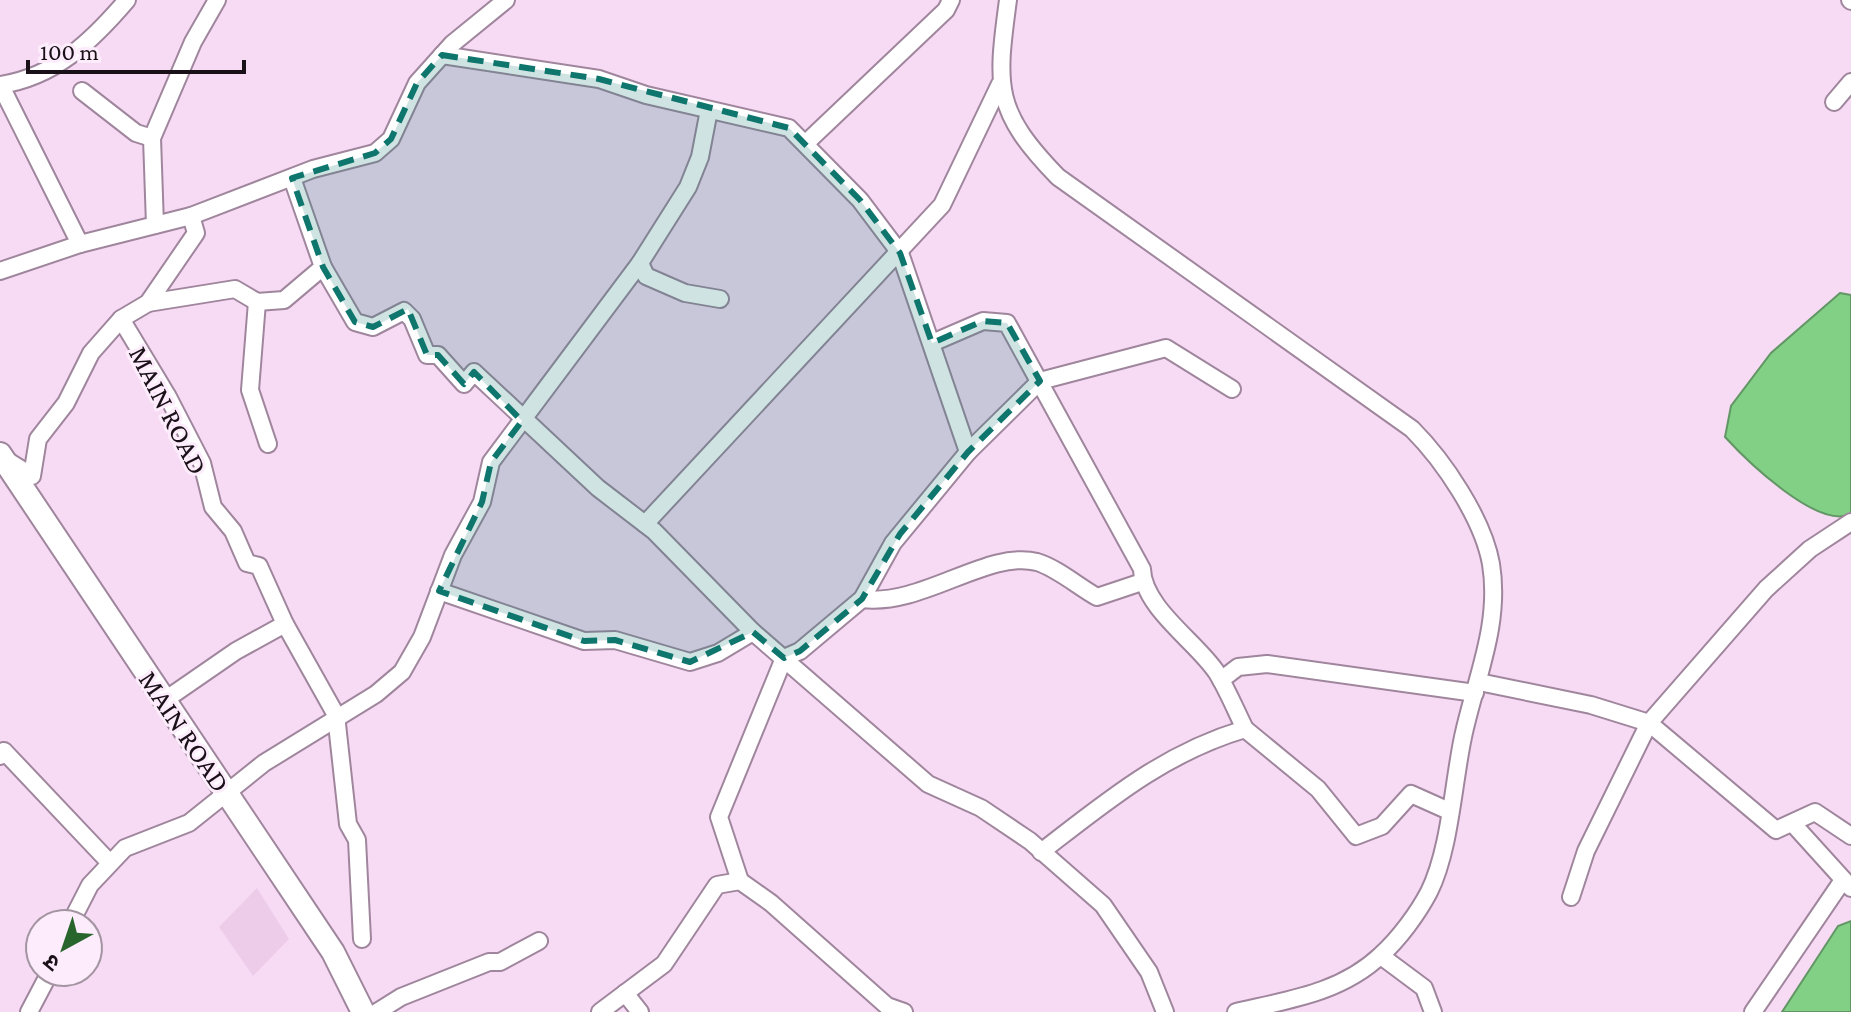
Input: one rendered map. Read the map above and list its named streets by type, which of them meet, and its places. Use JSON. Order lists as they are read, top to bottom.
{
  "streets": {
    "street": ["MAIN ROAD"]
  },
  "scale_bar": "100 m",
  "north": "bottom left"
}
